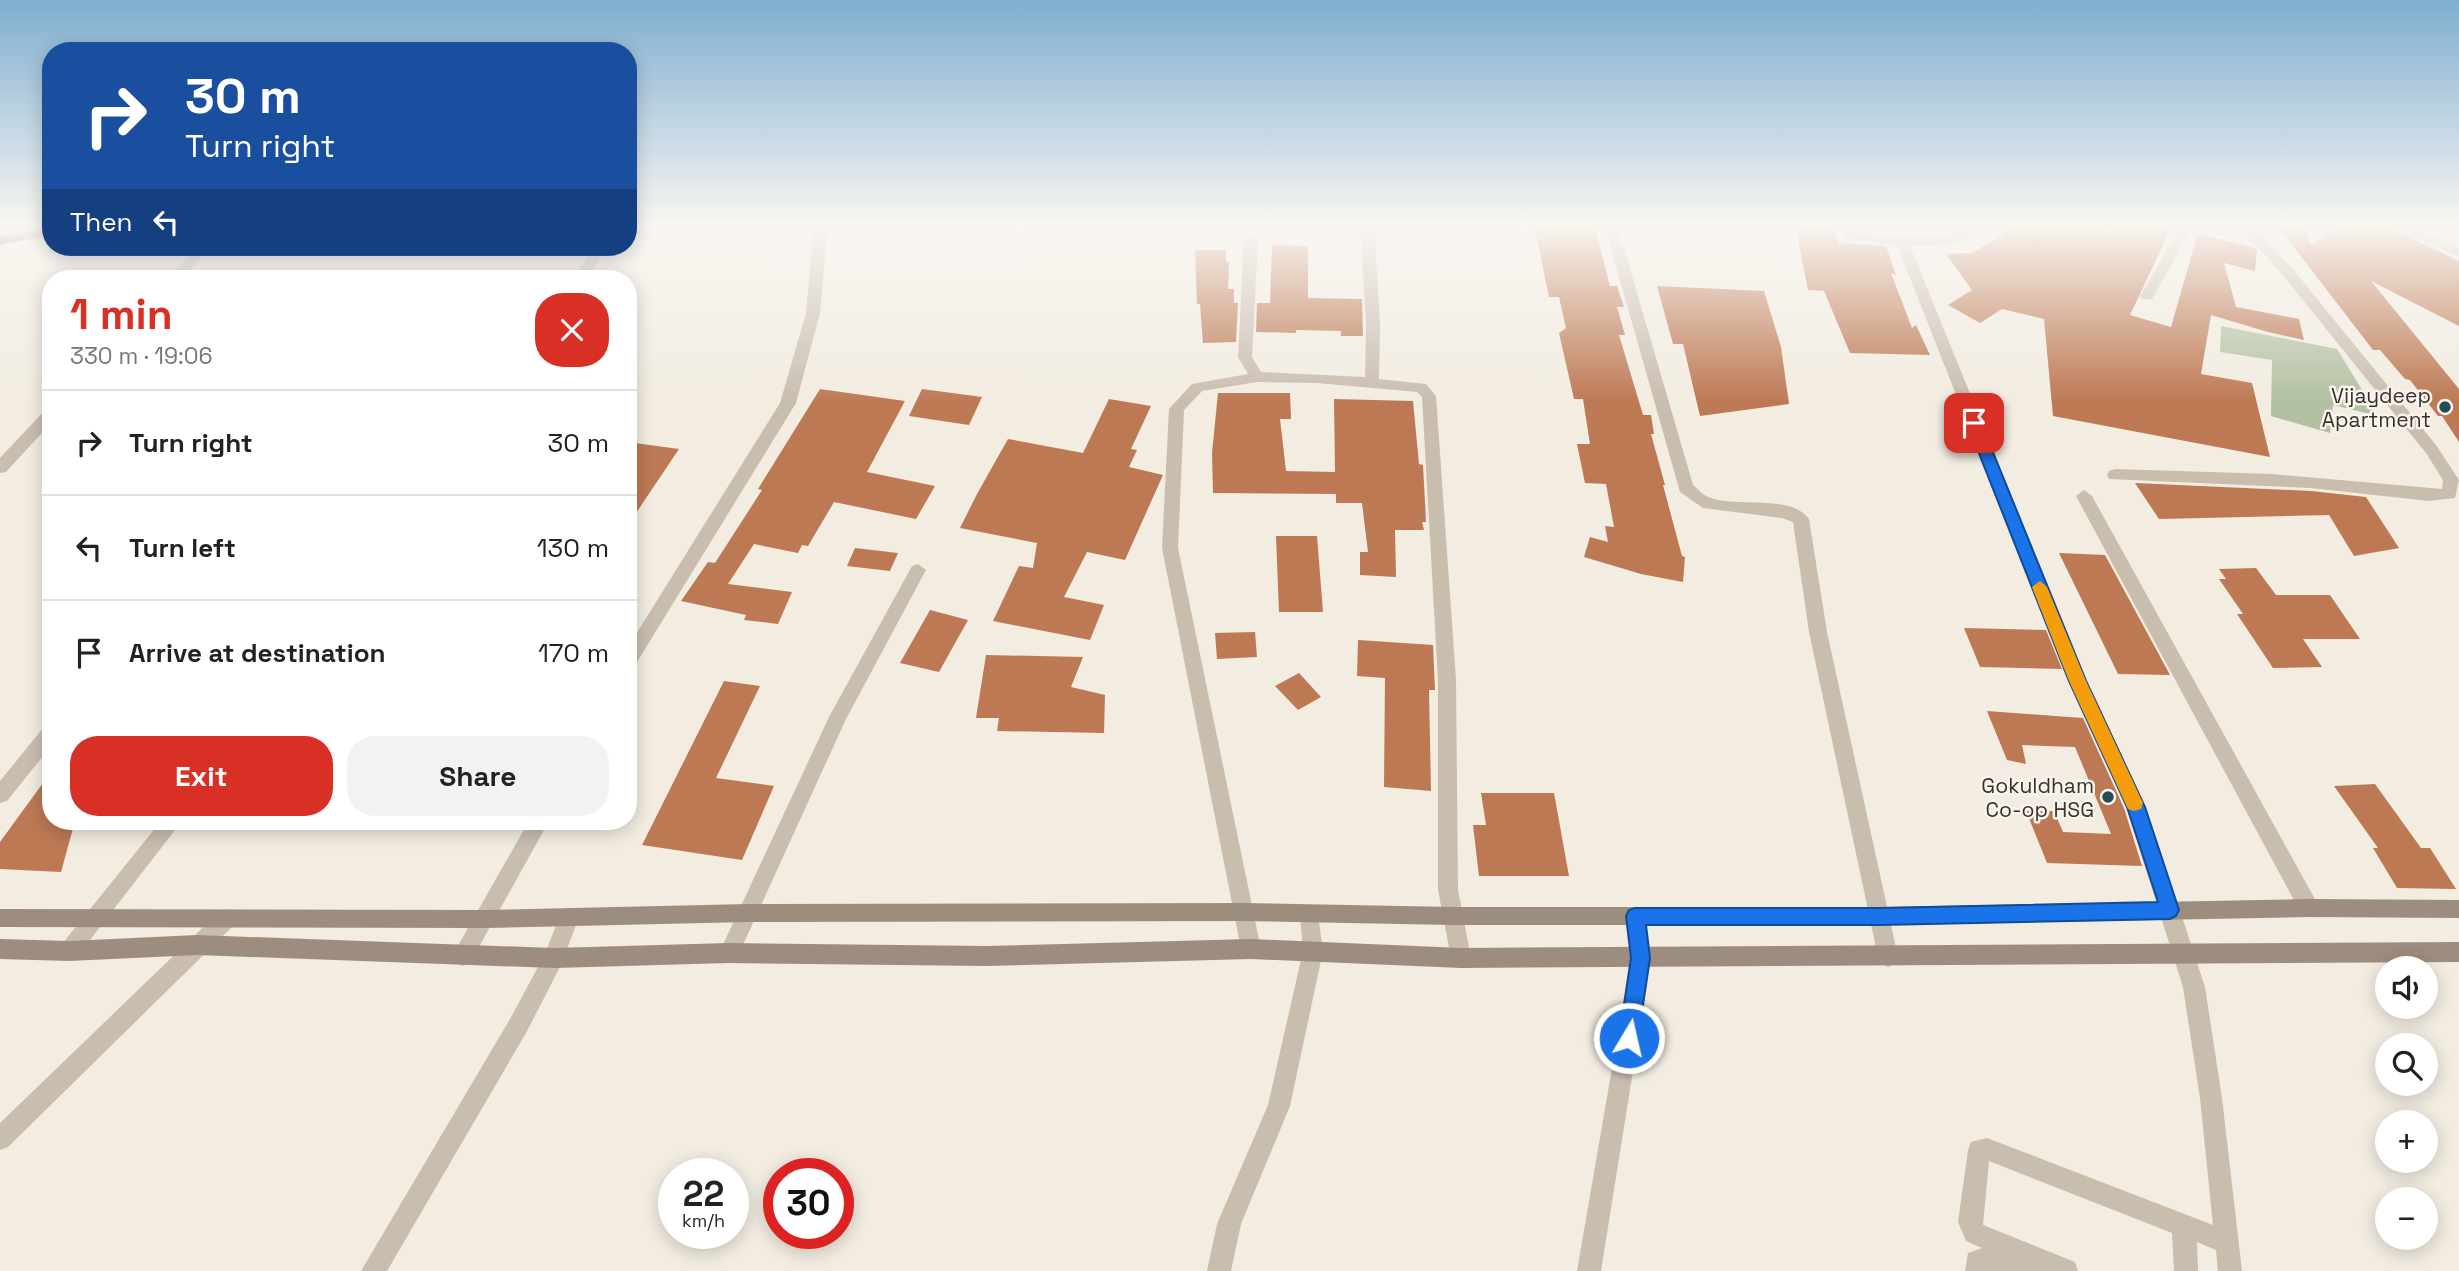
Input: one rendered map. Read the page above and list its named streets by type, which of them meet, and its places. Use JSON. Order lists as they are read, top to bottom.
{
  "places": ["Vijaydeep Apartment", "Gokuldham Co-op HSG"],
  "page": {
    "turn": ["30 m", "Turn right"],
    "then": "Then",
    "heading": ["1 min", "330 m · 19:06"],
    "list": [
      {
        "name": "Turn right",
        "value": "30 m"
      },
      {
        "name": "Turn left",
        "value": "130 m"
      },
      {
        "name": "Arrive at destination",
        "value": "170 m"
      }
    ],
    "buttons": ["Exit", "Share"],
    "map_buttons": ["+", "−"],
    "speed": "22 km/h",
    "limit": "30"
  }
}
